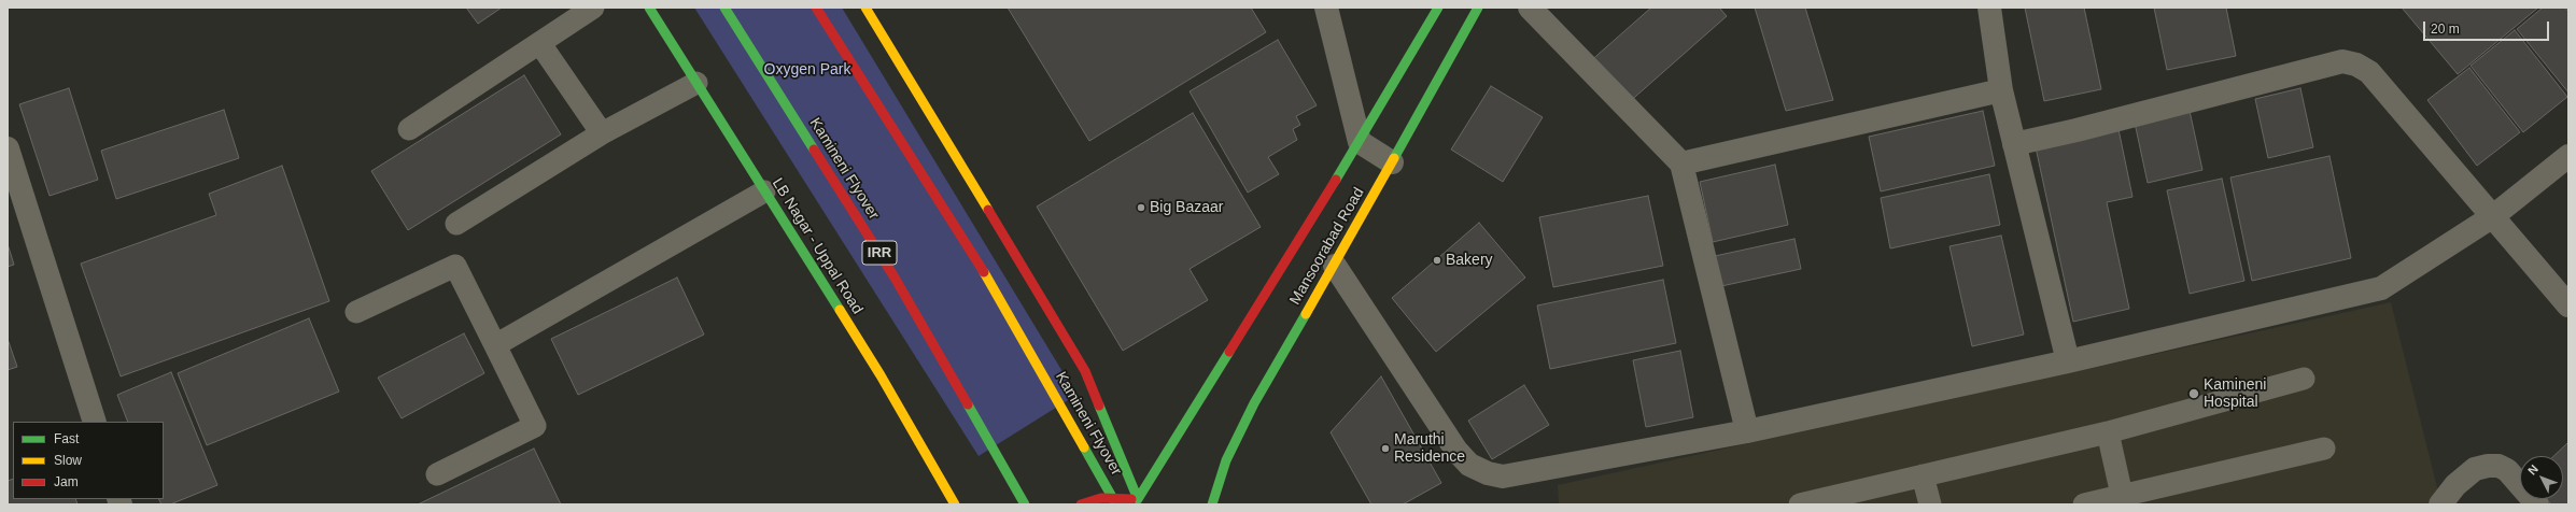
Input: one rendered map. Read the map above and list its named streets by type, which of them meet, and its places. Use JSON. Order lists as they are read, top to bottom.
{
  "streets": {
    "main road": [
      "Kamineni Flyover",
      "LB Nagar - Uppal Road",
      "Mansoorabad Road",
      "IRR"
    ]
  },
  "parks": ["Oxygen Park"],
  "places": [
    "Big Bazaar",
    "Bakery",
    "Kamineni Hospital",
    "Maruthi Residence"
  ],
  "legend": ["Fast", "Slow", "Jam"],
  "scale_bar": "20 m",
  "north": "top left"
}
